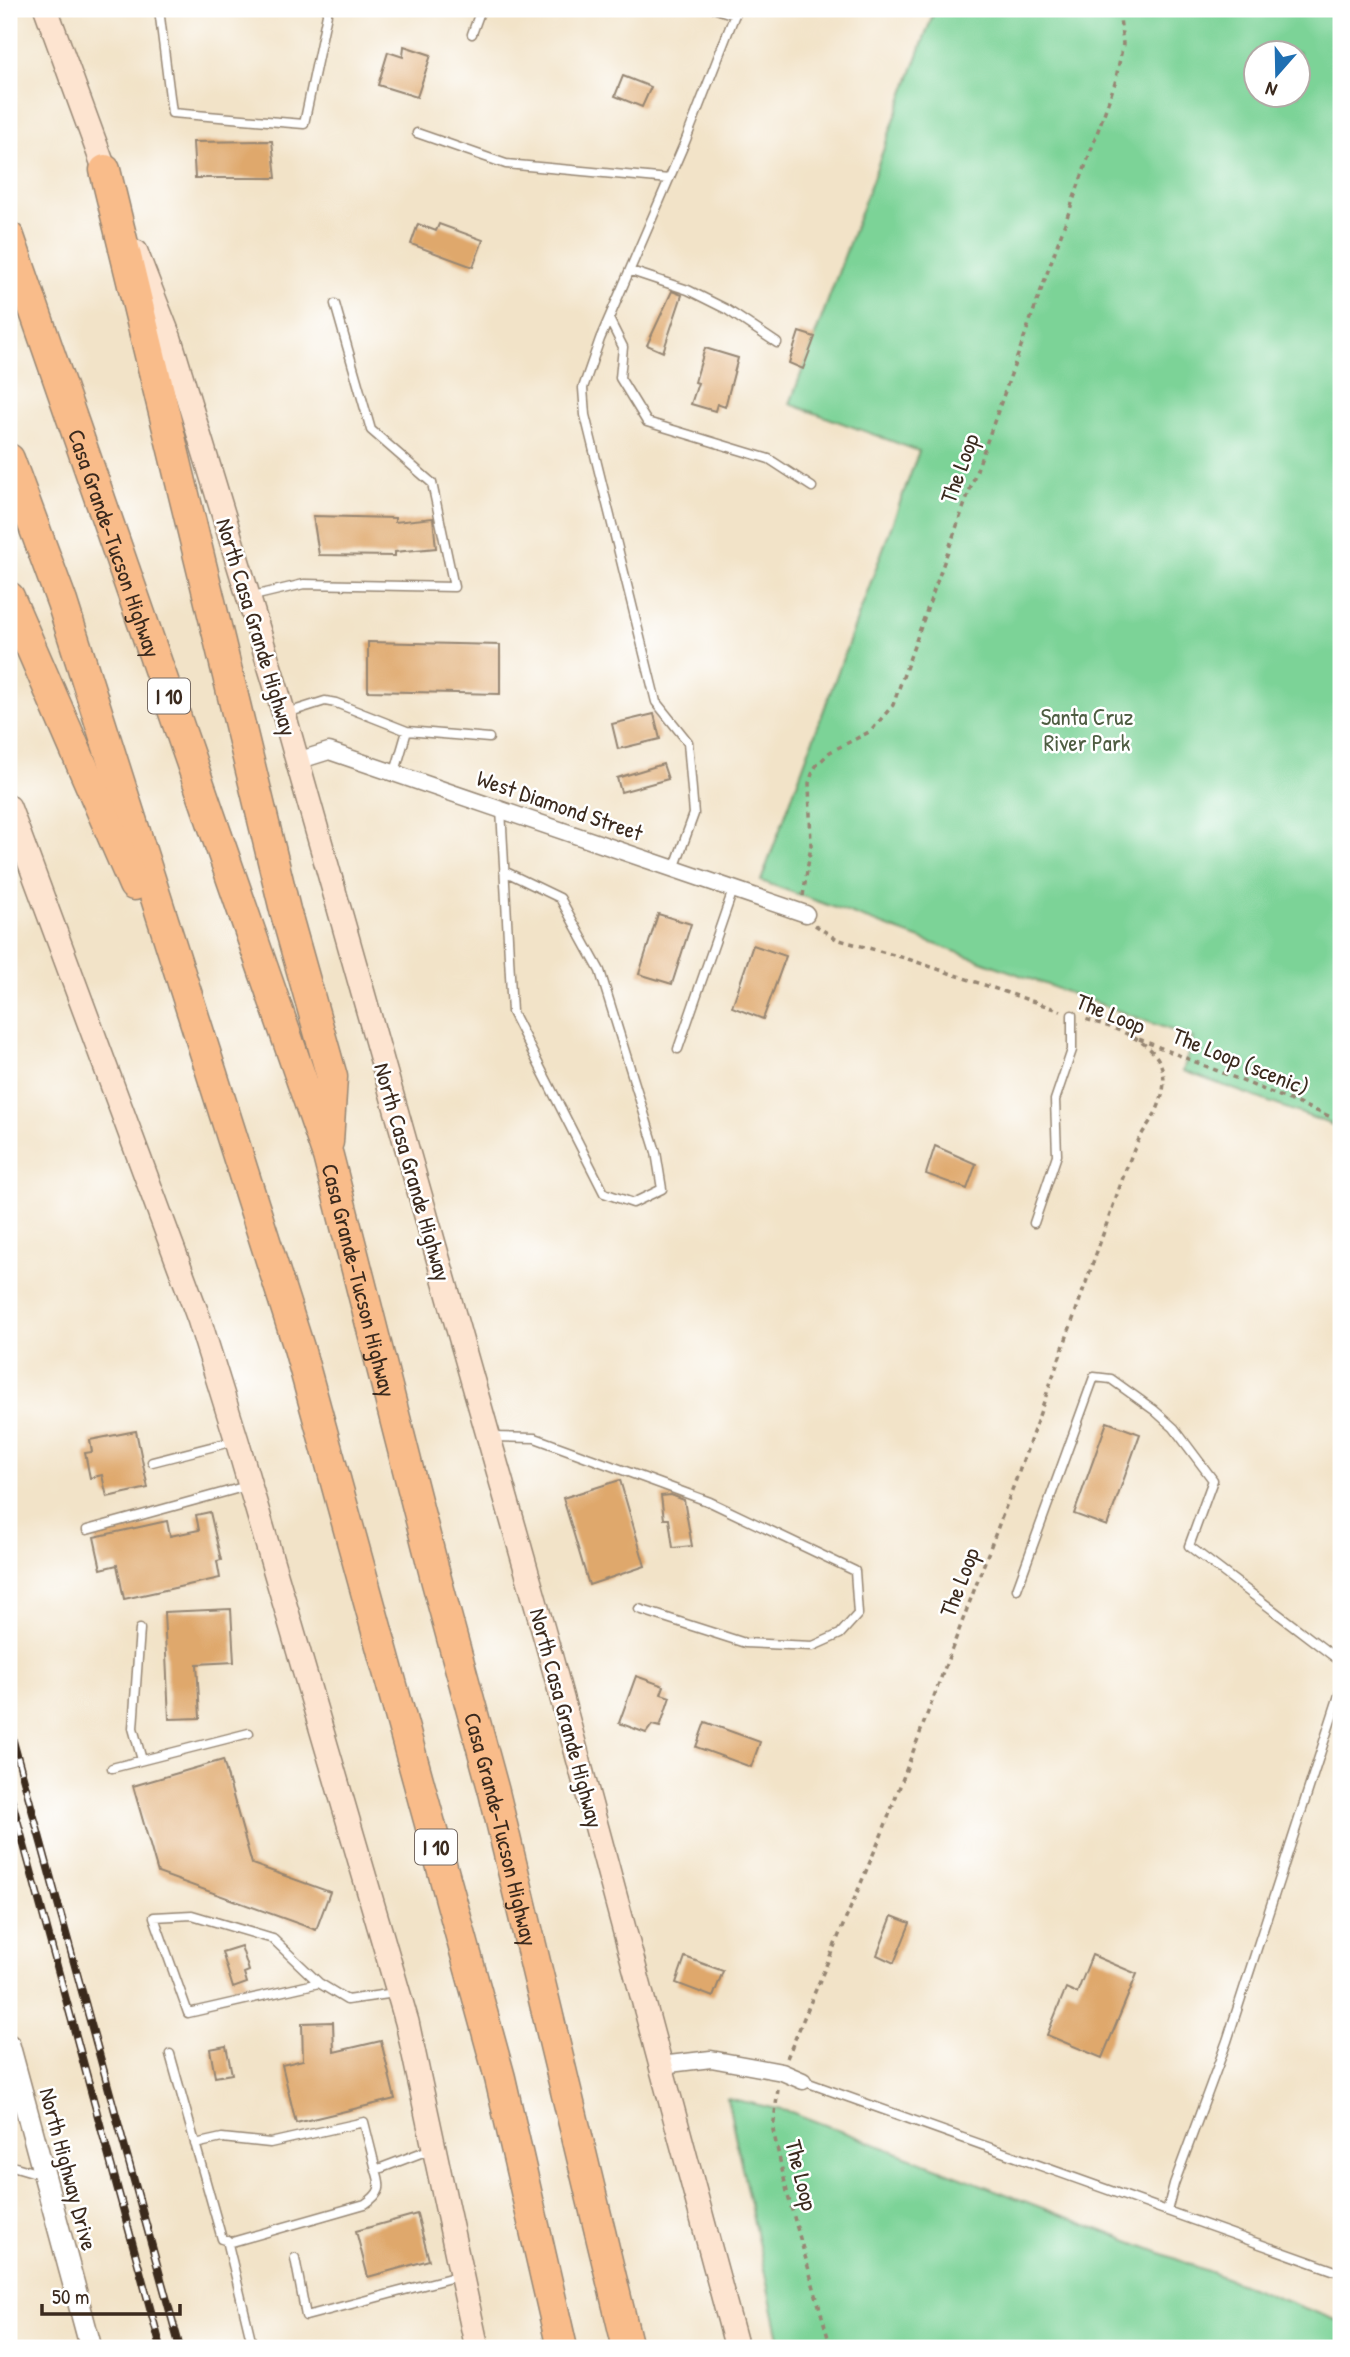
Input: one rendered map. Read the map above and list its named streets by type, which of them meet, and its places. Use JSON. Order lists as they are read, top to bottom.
{
  "streets": {
    "highway": ["Casa Grande-Tucson Highway", "I 10"],
    "main road": ["North Casa Grande Highway"],
    "street": ["West Diamond Street", "North Highway Drive"],
    "path": ["The Loop", "The Loop (scenic)"]
  },
  "crossings": [
    ["The Loop", "West Diamond Street"],
    ["The Loop", "The Loop (scenic)"],
    ["North Casa Grande Highway", "West Diamond Street"]
  ],
  "parks": ["Santa Cruz River Park"],
  "scale_bar": "50 m",
  "north": "bottom"
}
